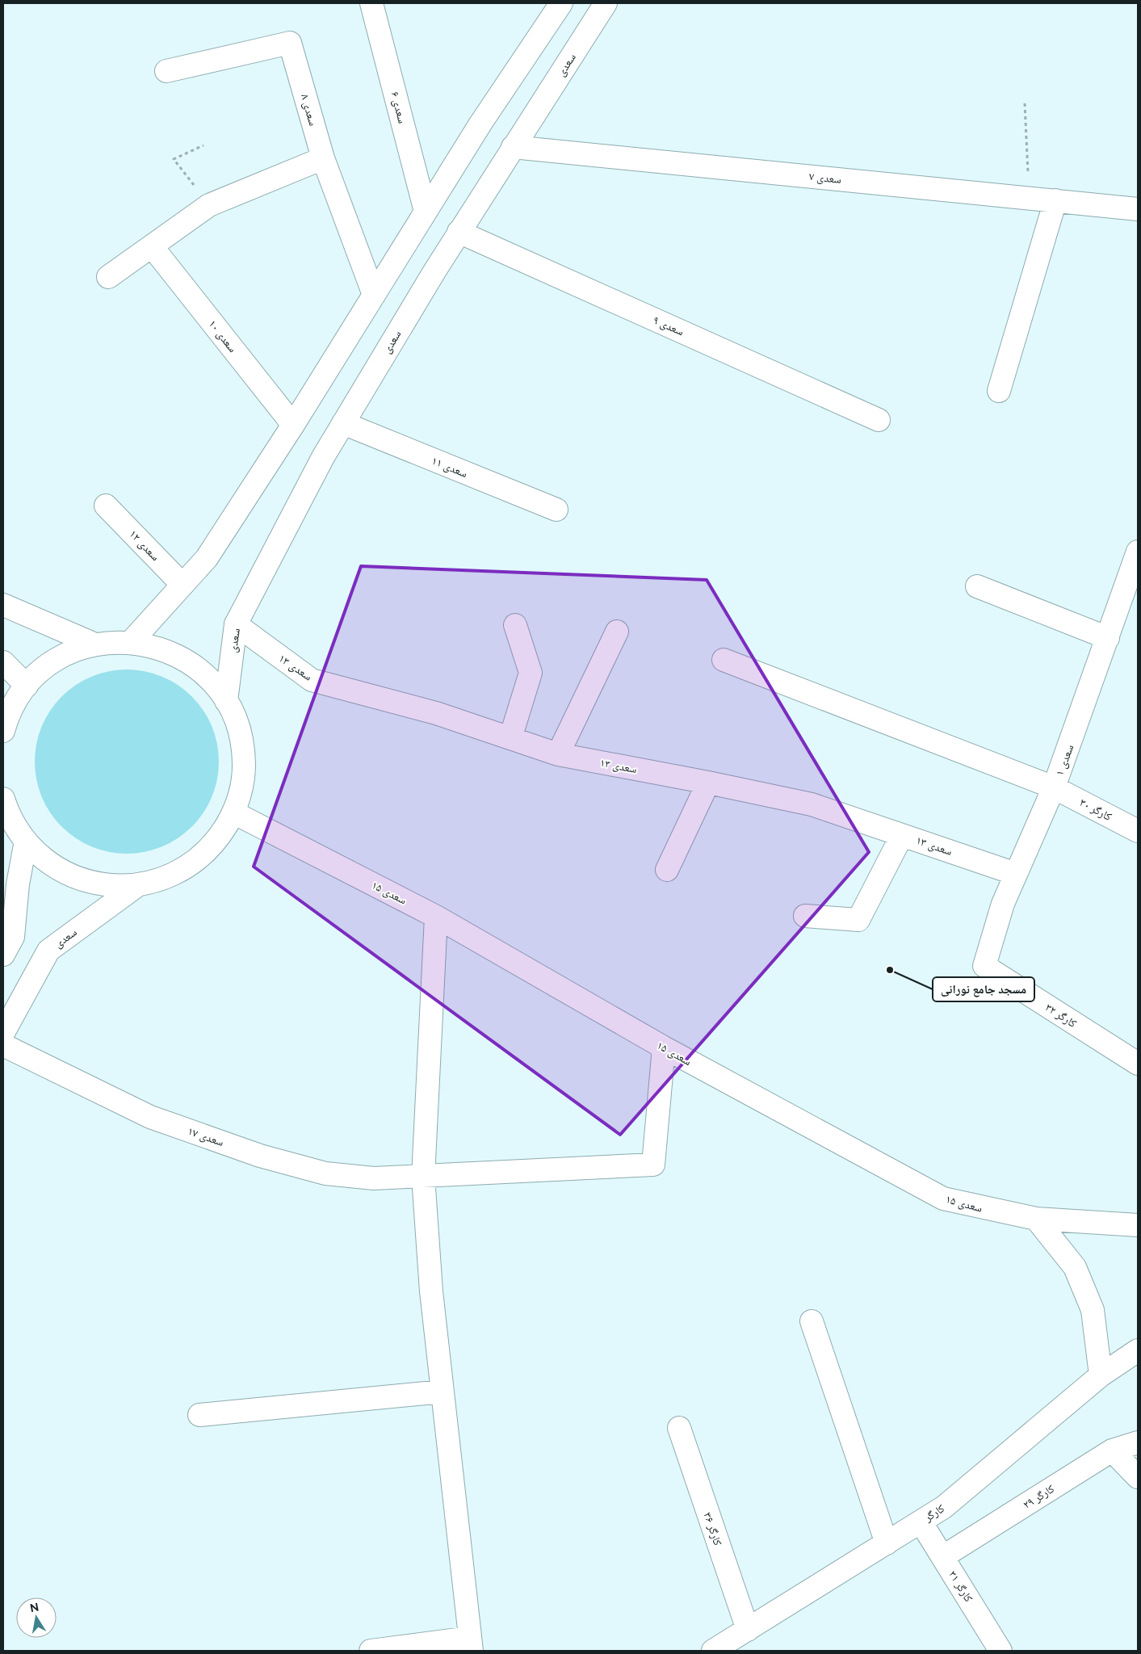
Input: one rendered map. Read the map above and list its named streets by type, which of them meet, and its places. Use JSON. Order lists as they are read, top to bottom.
{
  "streets": {
    "street": [
      "سعدی",
      "سعدی ۶",
      "سعدی ۸",
      "سعدی ۷",
      "سعدی ۹",
      "سعدی ۱۰",
      "سعدی ۱۱",
      "سعدی ۱۲",
      "سعدی ۱۳",
      "سعدی ۱",
      "کارگر ۳۰",
      "سعدی ۱۵",
      "کارگر ۳۲",
      "سعدی ۱۷",
      "کارگر ۲۹",
      "کارگر",
      "کارگر ۳۶",
      "کارگر ۳۱"
    ]
  },
  "crossings": [
    ["سعدی", "سعدی ۷"],
    ["سعدی", "سعدی ۹"],
    ["سعدی", "سعدی ۱۱"],
    ["سعدی", "سعدی ۱۳"],
    ["سعدی ۱۳", "سعدی ۱"],
    ["سعدی ۱", "کارگر ۳۰"],
    ["سعدی ۱", "کارگر ۳۲"],
    ["سعدی ۱۵", "سعدی ۱۷"],
    ["کارگر ۲۹", "کارگر ۳۱"],
    ["کارگر", "کارگر ۳۶"],
    ["کارگر", "کارگر ۳۱"]
  ],
  "places": ["مسجد جامع نورانی"],
  "north": "top"
}
